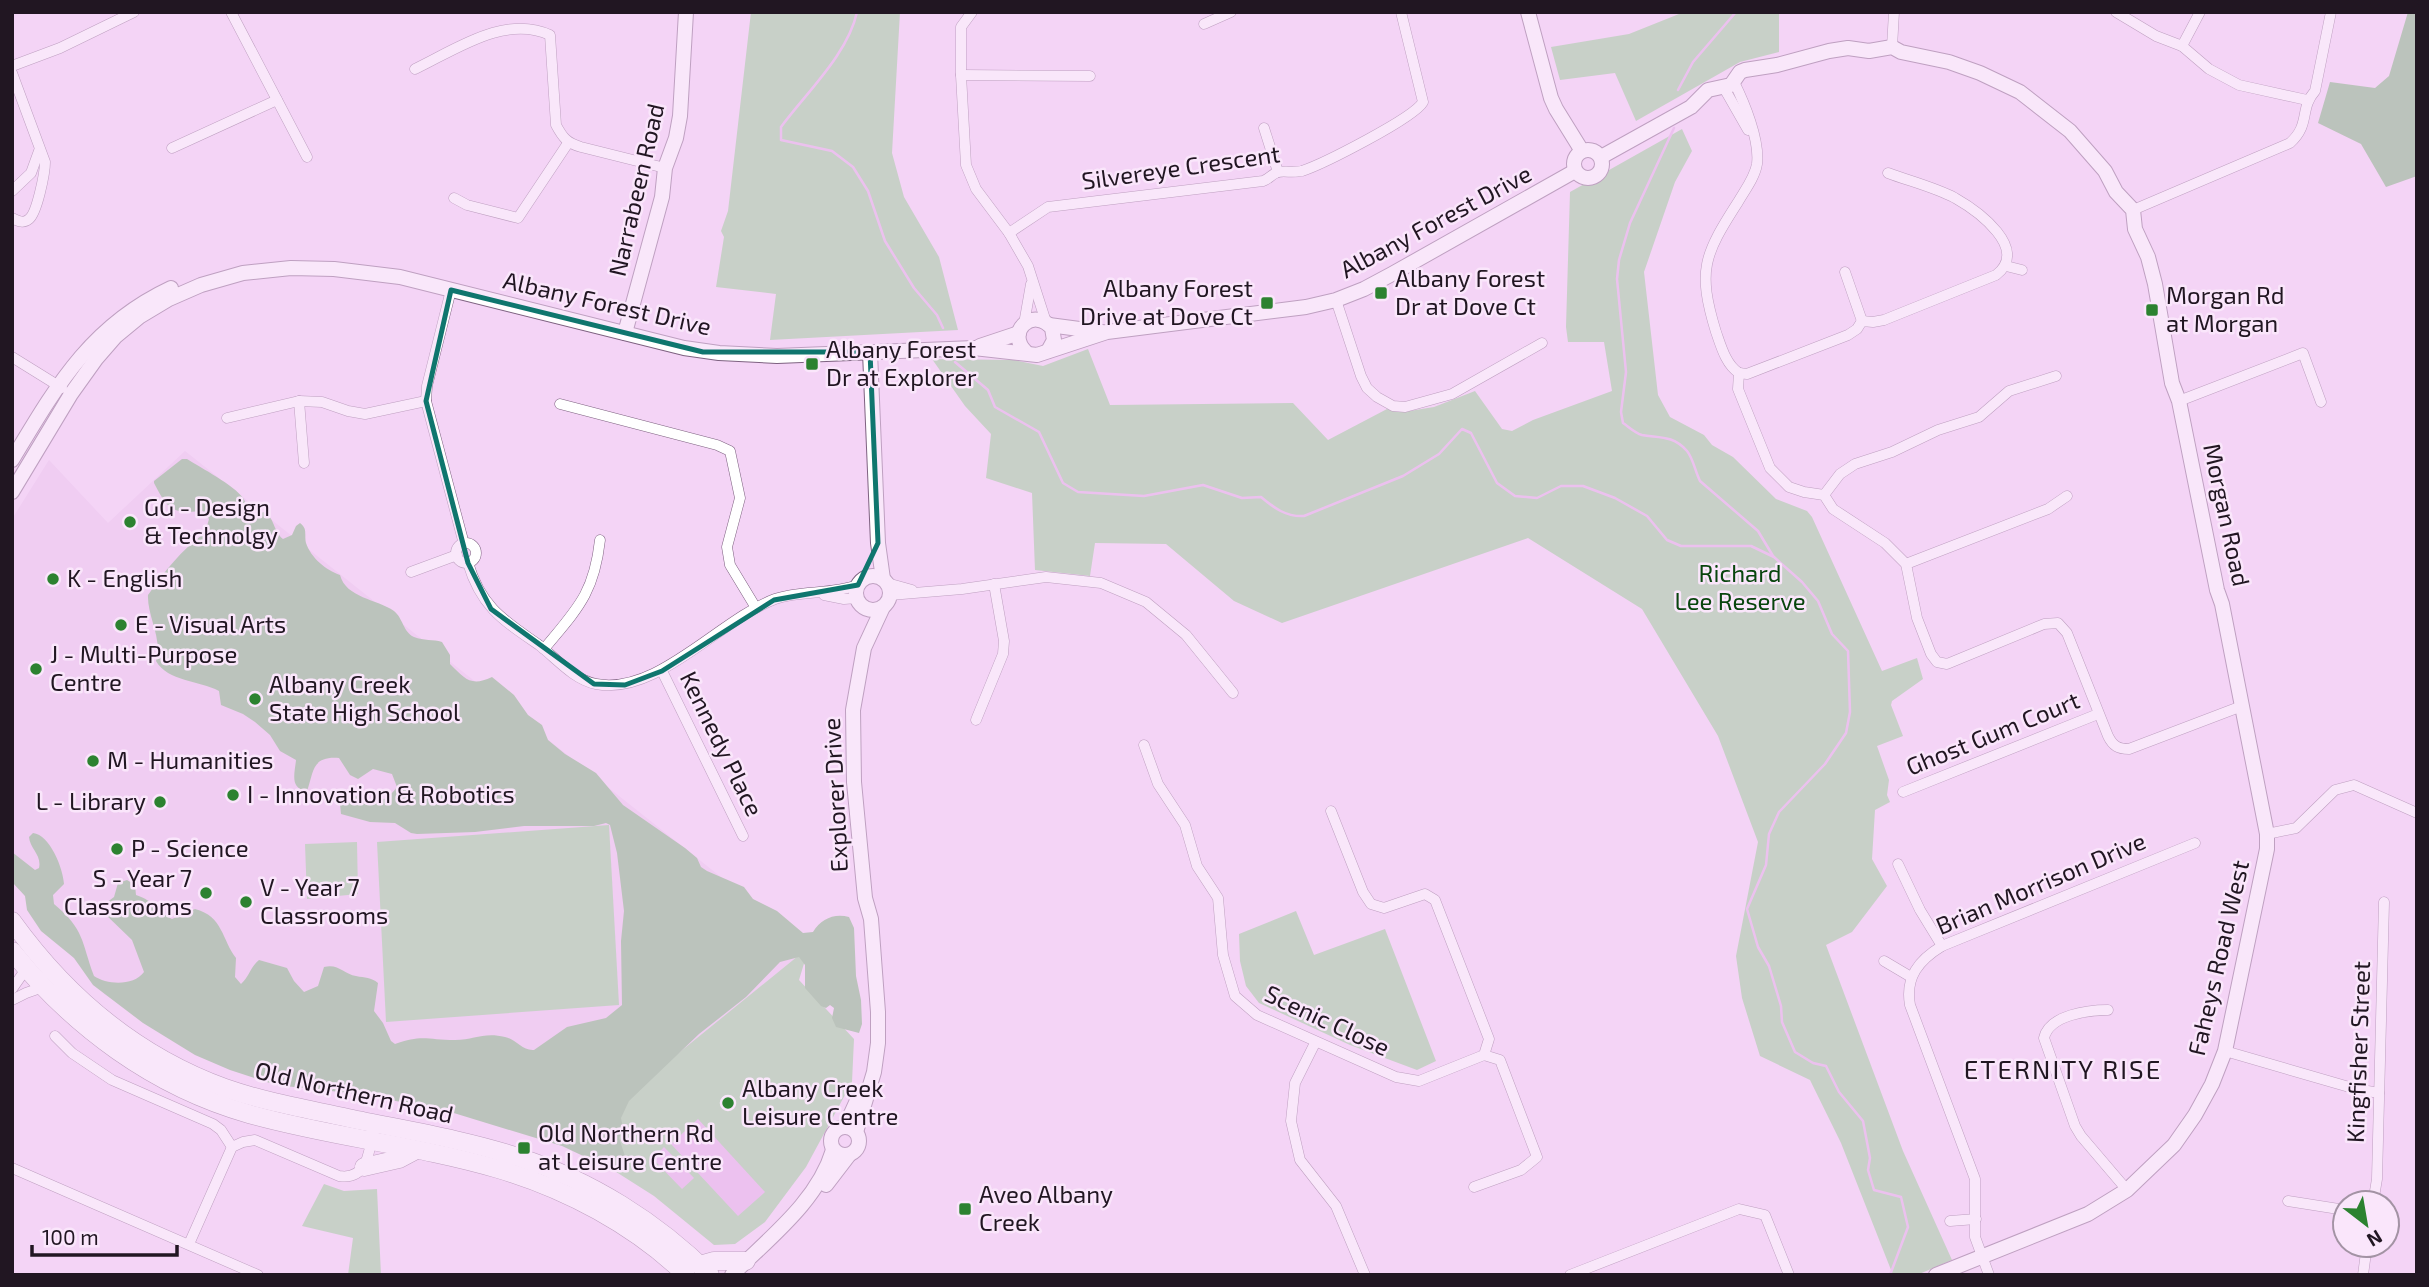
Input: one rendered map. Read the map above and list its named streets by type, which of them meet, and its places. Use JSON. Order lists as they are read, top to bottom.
{
  "streets": {
    "highway": ["Old Northern Road"],
    "street": [
      "Silvereye Crescent",
      "Narrabeen Road",
      "Albany Forest Drive",
      "Morgan Road",
      "Ghost Gum Court",
      "Kennedy Place",
      "Explorer Drive",
      "Brian Morrison Drive",
      "Faheys Road West",
      "Scenic Close",
      "Kingfisher Street"
    ]
  },
  "crossings": [
    ["Narrabeen Road", "Albany Forest Drive"],
    ["Albany Forest Drive", "Explorer Drive"],
    ["Morgan Road", "Faheys Road West"]
  ],
  "districts": ["ETERNITY RISE"],
  "parks": ["Richard Lee Reserve"],
  "places": {
    "transit": [
      "Albany Forest Dr at Dove Ct",
      "Albany Forest Drive at Dove Ct",
      "Morgan Rd at Morgan",
      "Albany Forest Dr at Explorer",
      "Old Northern Rd at Leisure Centre",
      "Aveo Albany Creek"
    ],
    "other": [
      "GG - Design & Technolgy",
      "K - English",
      "E - Visual Arts",
      "J - Multi-Purpose Centre",
      "Albany Creek State High School",
      "M - Humanities",
      "I - Innovation & Robotics",
      "L - Library",
      "P - Science",
      "S - Year 7 Classrooms",
      "V - Year 7 Classrooms",
      "Albany Creek Leisure Centre"
    ]
  },
  "scale_bar": "100 m",
  "north": "bottom right"
}
